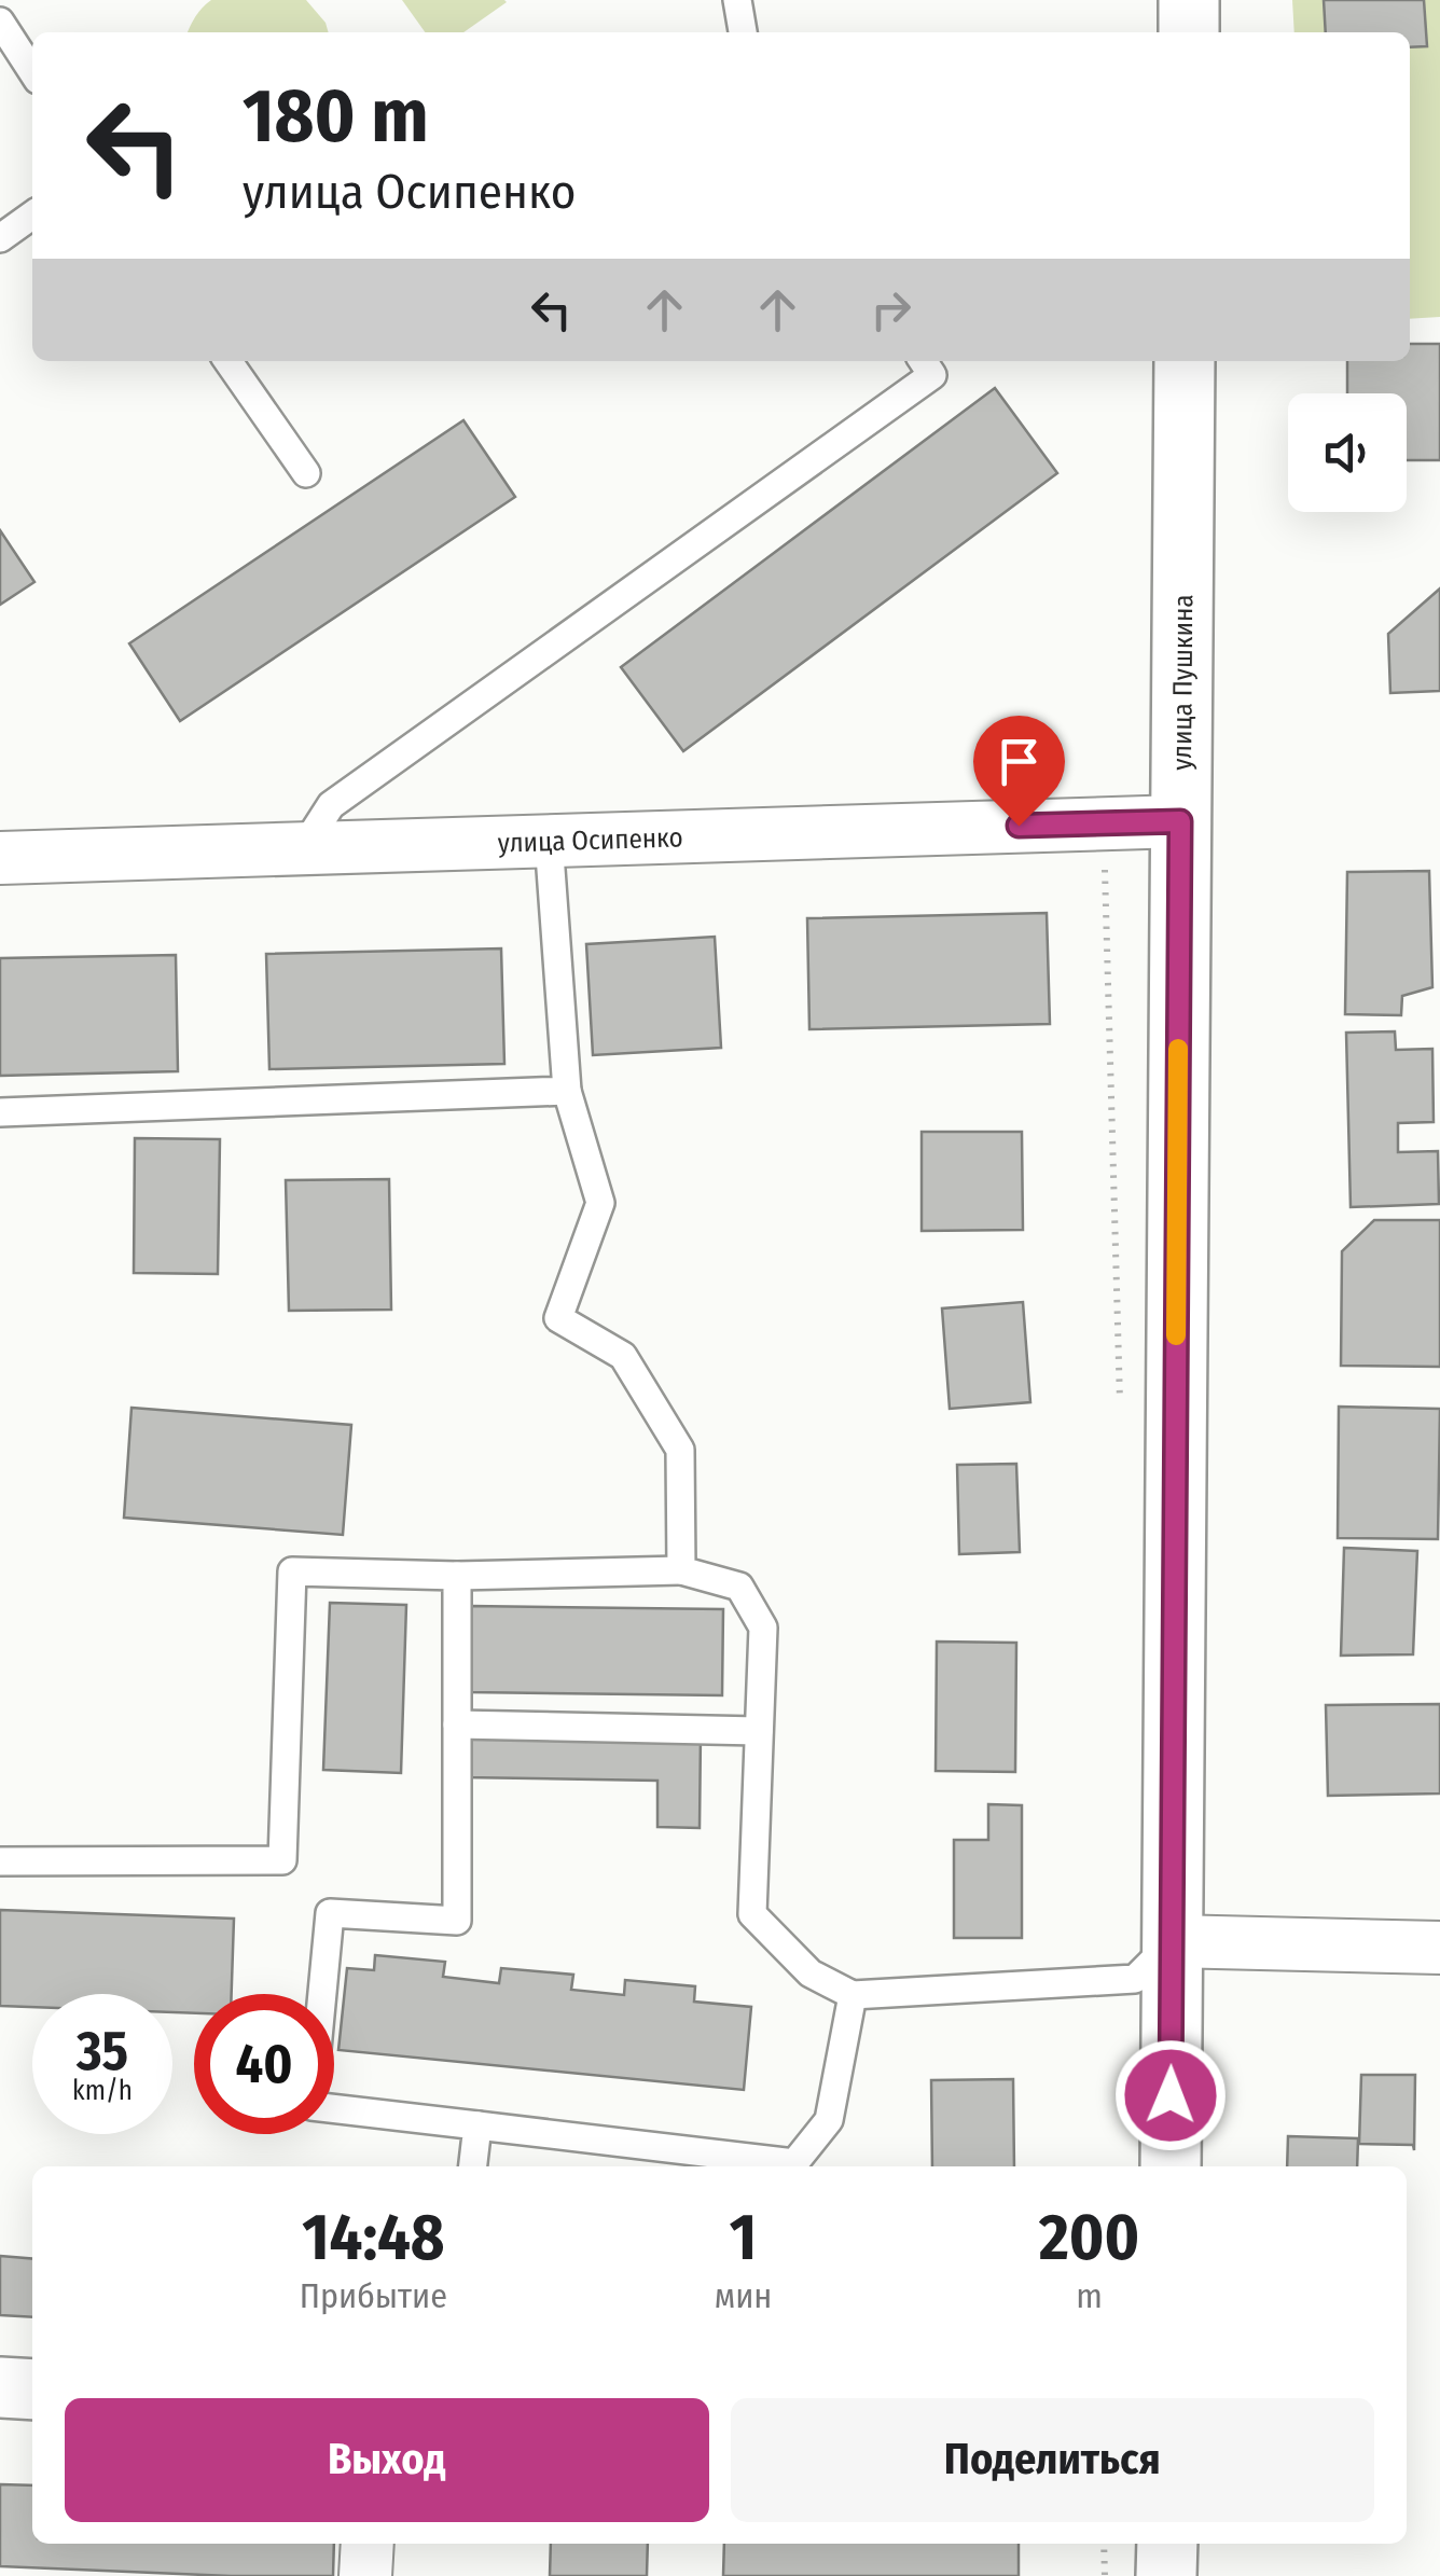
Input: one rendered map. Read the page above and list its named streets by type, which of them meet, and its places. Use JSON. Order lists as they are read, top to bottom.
{
  "streets": {
    "street": ["улица Пушкина", "улица Осипенко"]
  },
  "crossings": [
    ["улица Пушкина", "улица Осипенко"]
  ],
  "page": {
    "turn": ["180 m", "улица Осипенко"],
    "speed": "35 km/h",
    "limit": "40",
    "eta": [
      "14:48",
      "Прибытие",
      "1",
      "мин",
      "200",
      "m"
    ],
    "buttons": ["Выход", "Поделиться"]
  }
}
